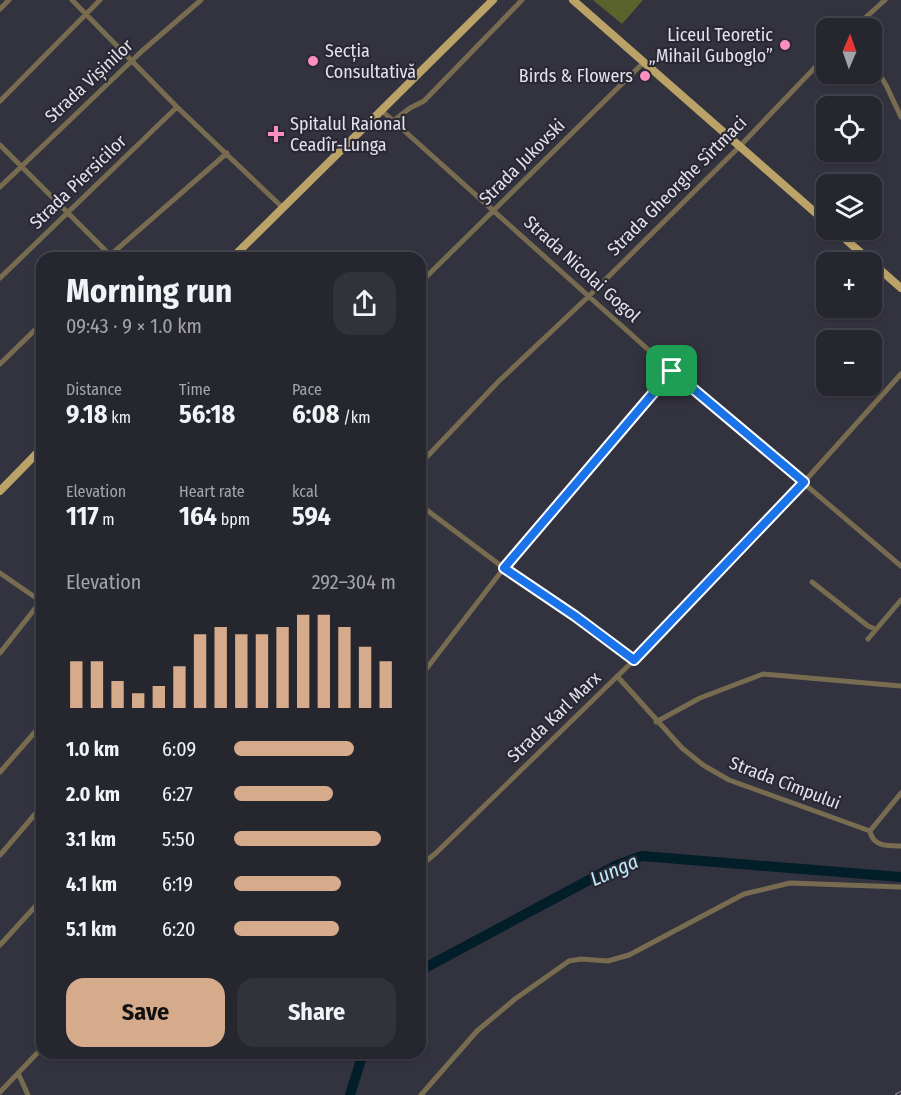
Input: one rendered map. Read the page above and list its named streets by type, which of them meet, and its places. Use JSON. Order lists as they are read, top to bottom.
{
  "streets": {
    "street": [
      "Strada Vișinilor",
      "Strada Jukovski",
      "Strada Piersicilor",
      "Strada Gheorghe Sîrtmaci",
      "Strada Nicolai Gogol",
      "Strada Karl Marx",
      "Strada Cîmpului"
    ]
  },
  "crossings": [
    ["Strada Jukovski", "Strada Nicolai Gogol"],
    ["Strada Gheorghe Sîrtmaci", "Strada Nicolai Gogol"],
    ["Strada Nicolai Gogol", "Strada Karl Marx"],
    ["Strada Karl Marx", "Strada Cîmpului"]
  ],
  "water": ["Lunga"],
  "places": {
    "other": ["Liceul Teoretic „Mihail Guboglo”", "Secția Consultativă", "Birds & Flowers"],
    "health": ["Spitalul Raional Ceadîr-Lunga"]
  },
  "north": "top",
  "page": {
    "map_buttons": ["+", "−"],
    "heading": ["Morning run", "09:43 · 9 × 1.0 km"],
    "stats": [
      ["Distance", "9.18 km"],
      ["Time", "56:18"],
      ["Pace", "6:08 /km"],
      ["Elevation", "117 m"],
      ["Heart rate", "164 bpm"],
      ["kcal", "594"]
    ],
    "chart": ["Elevation", "292–304 m"],
    "list": [
      {
        "name": "1.0 km",
        "note": "6:09"
      },
      {
        "name": "2.0 km",
        "note": "6:27"
      },
      {
        "name": "3.1 km",
        "note": "5:50"
      },
      {
        "name": "4.1 km",
        "note": "6:19"
      },
      {
        "name": "5.1 km",
        "note": "6:20"
      }
    ],
    "buttons": ["Save", "Share"]
  }
}
